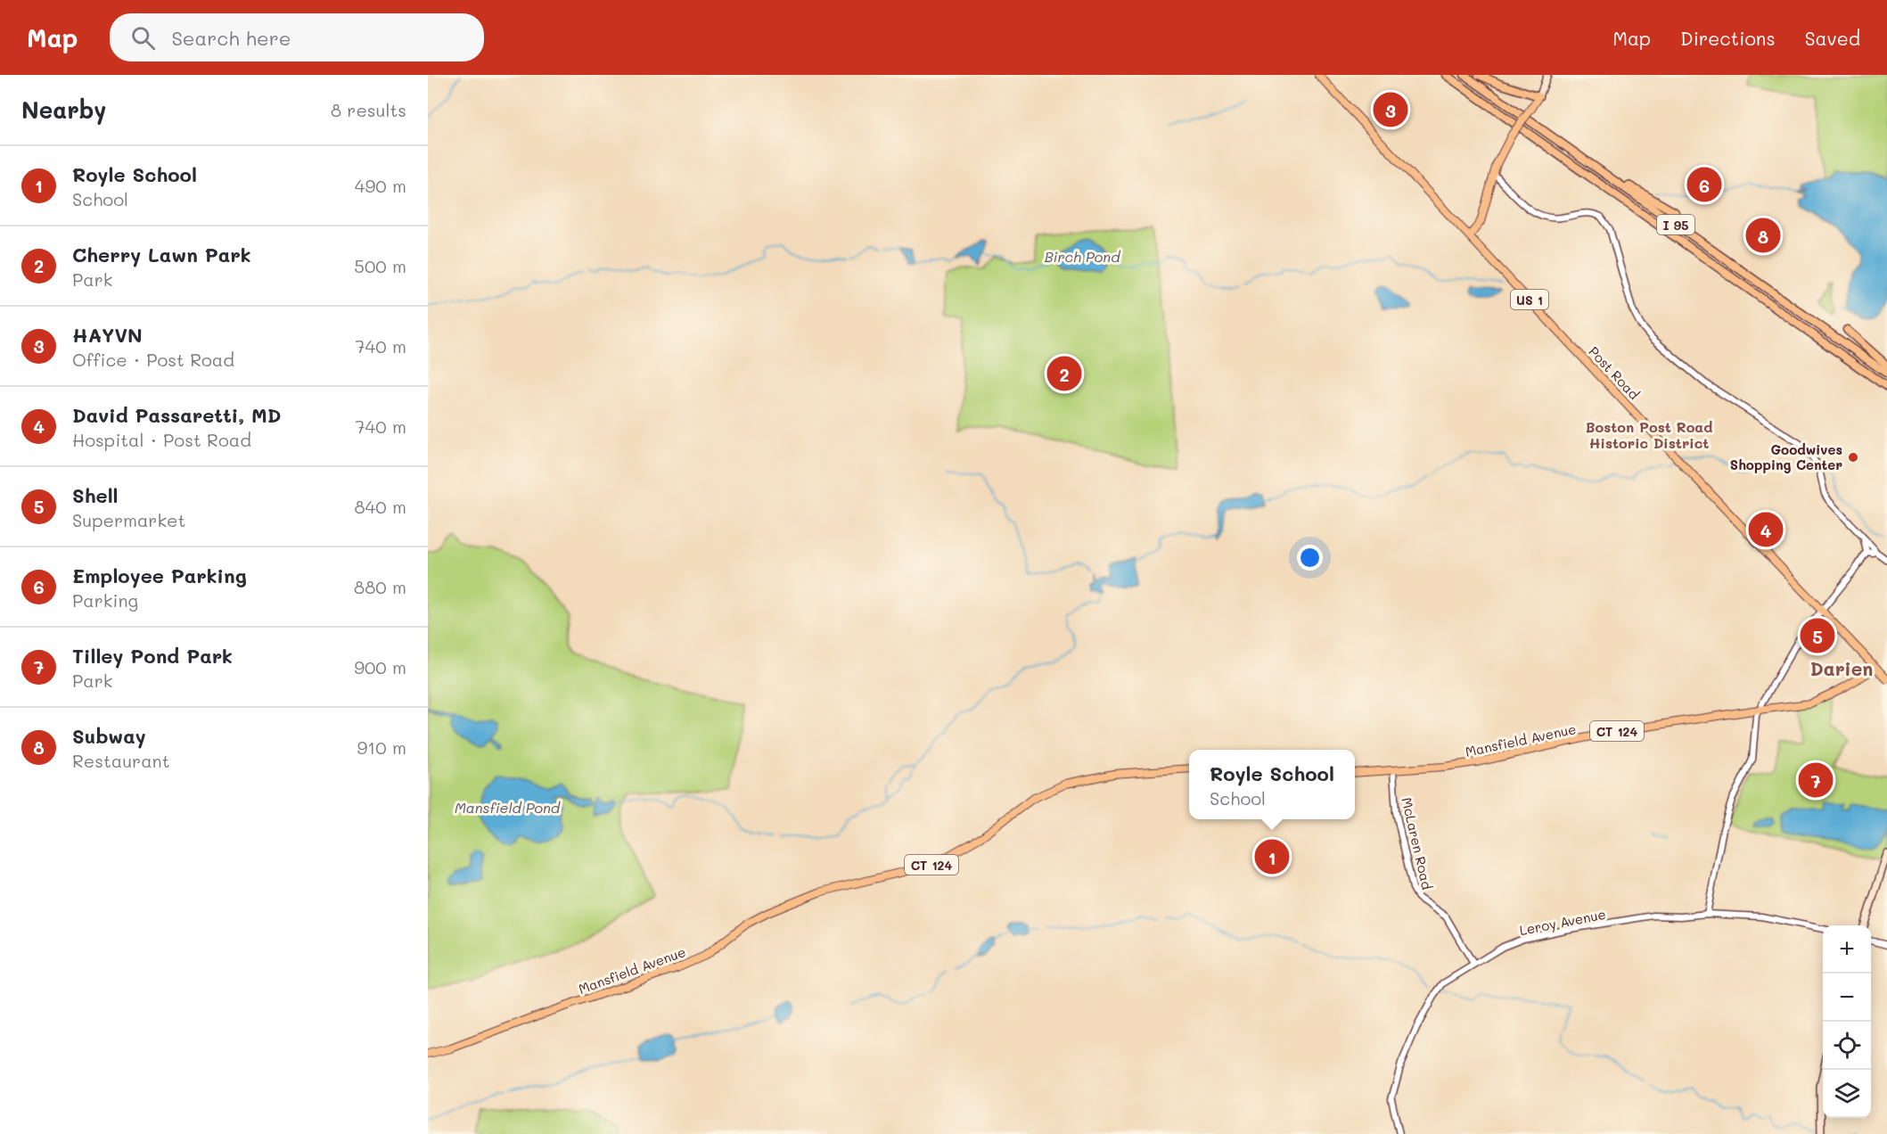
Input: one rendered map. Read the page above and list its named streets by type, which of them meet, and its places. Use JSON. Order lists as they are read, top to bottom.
{
  "streets": {
    "highway": ["I 95"],
    "main road": [
      "US 1",
      "Post Road",
      "CT 124",
      "Mansfield Avenue"
    ],
    "street": ["McLaren Road", "Leroy Avenue"]
  },
  "crossings": [
    ["Post Road", "Mansfield Avenue"],
    ["Mansfield Avenue", "McLaren Road"],
    ["McLaren Road", "Leroy Avenue"]
  ],
  "districts": ["Boston Post Road Historic District", "Darien"],
  "water": ["Birch Pond", "Mansfield Pond"],
  "places": ["Goodwives Shopping Center"],
  "page": {
    "header": "Map",
    "search": "Search here",
    "nav": ["Map", "Directions", "Saved"],
    "heading": ["Nearby", "8 results"],
    "pins": [
      "3",
      "6",
      "8",
      "2",
      "4",
      "5",
      "7",
      "1"
    ],
    "list": [
      {
        "mark": "1",
        "name": "Royle School",
        "note": "School",
        "value": "490 m"
      },
      {
        "mark": "2",
        "name": "Cherry Lawn Park",
        "note": "Park",
        "value": "500 m"
      },
      {
        "mark": "3",
        "name": "HAYVN",
        "note": "Office · Post Road",
        "value": "740 m"
      },
      {
        "mark": "4",
        "name": "David Passaretti, MD",
        "note": "Hospital · Post Road",
        "value": "740 m"
      },
      {
        "mark": "5",
        "name": "Shell",
        "note": "Supermarket",
        "value": "840 m"
      },
      {
        "mark": "6",
        "name": "Employee Parking",
        "note": "Parking",
        "value": "880 m"
      },
      {
        "mark": "7",
        "name": "Tilley Pond Park",
        "note": "Park",
        "value": "900 m"
      },
      {
        "mark": "8",
        "name": "Subway",
        "note": "Restaurant",
        "value": "910 m"
      }
    ],
    "popup": ["Royle School", "School"],
    "map_buttons": ["+", "−"]
  }
}
